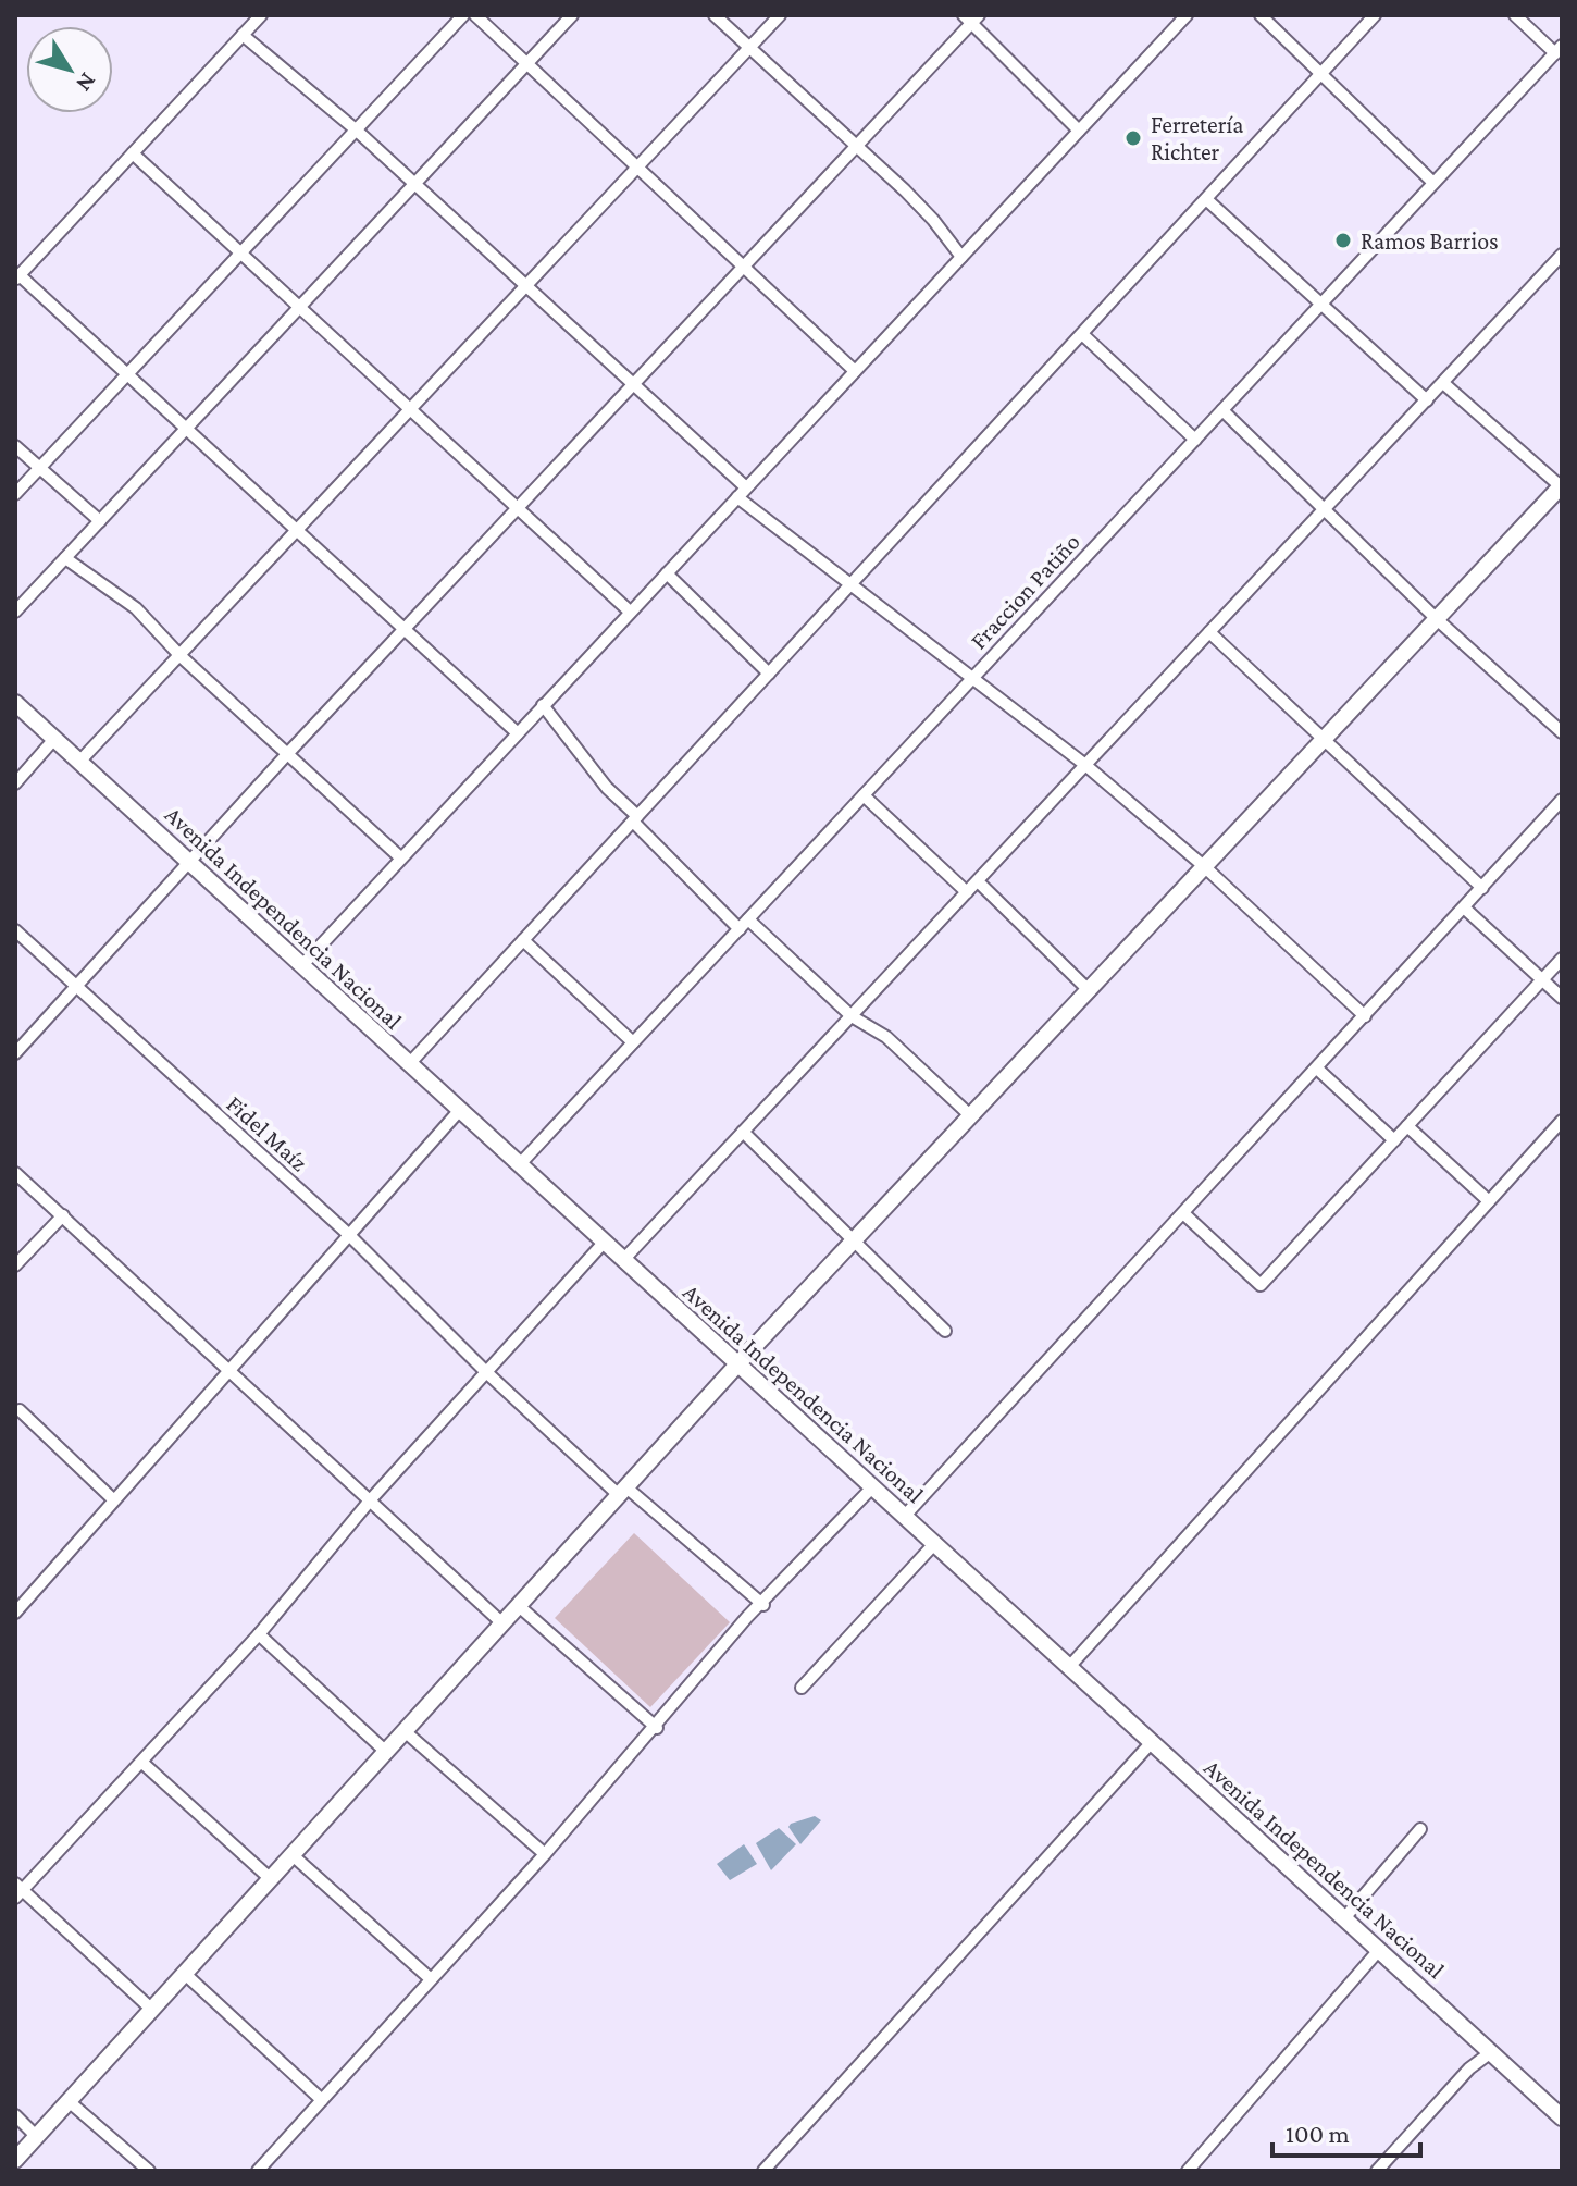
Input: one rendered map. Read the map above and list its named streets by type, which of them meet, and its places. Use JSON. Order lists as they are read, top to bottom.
{
  "streets": {
    "street": ["Fraccion Patiño", "Avenida Independencia Nacional", "Fidel Maíz"]
  },
  "crossings": [
    ["Fraccion Patiño", "Avenida Independencia Nacional"]
  ],
  "places": ["Ferretería Richter", "Ramos Barrios"],
  "scale_bar": "100 m",
  "north": "bottom right"
}
